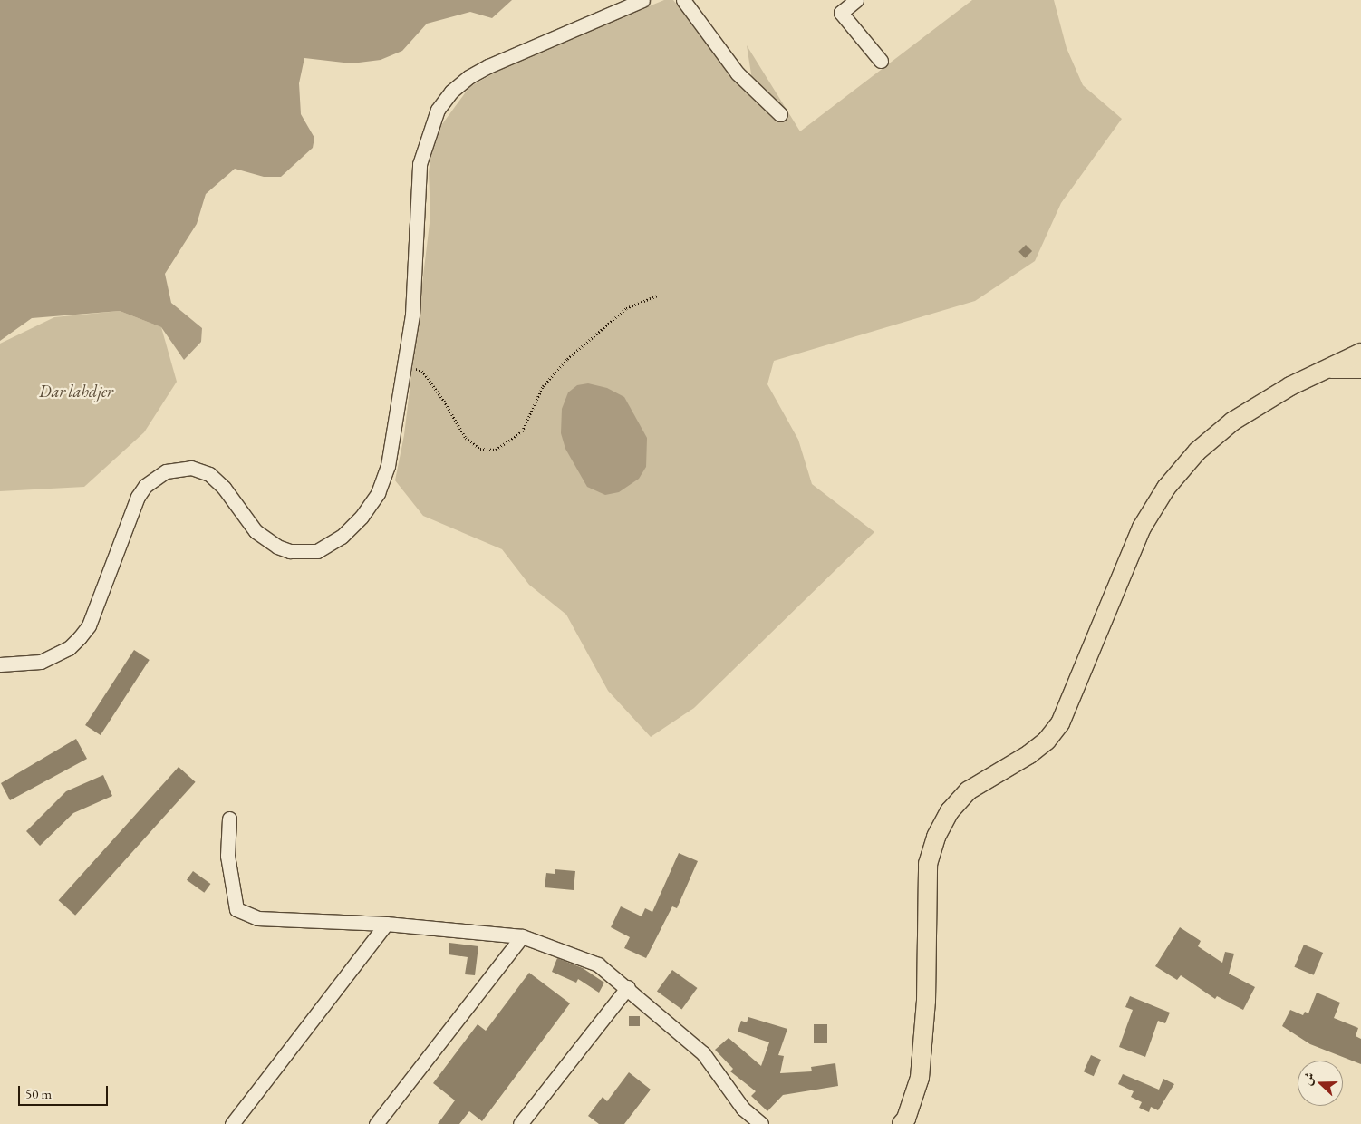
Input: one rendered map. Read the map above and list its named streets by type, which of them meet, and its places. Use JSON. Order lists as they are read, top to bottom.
{
  "parks": ["Dar lahdjer"],
  "scale_bar": "50 m",
  "north": "left"
}
